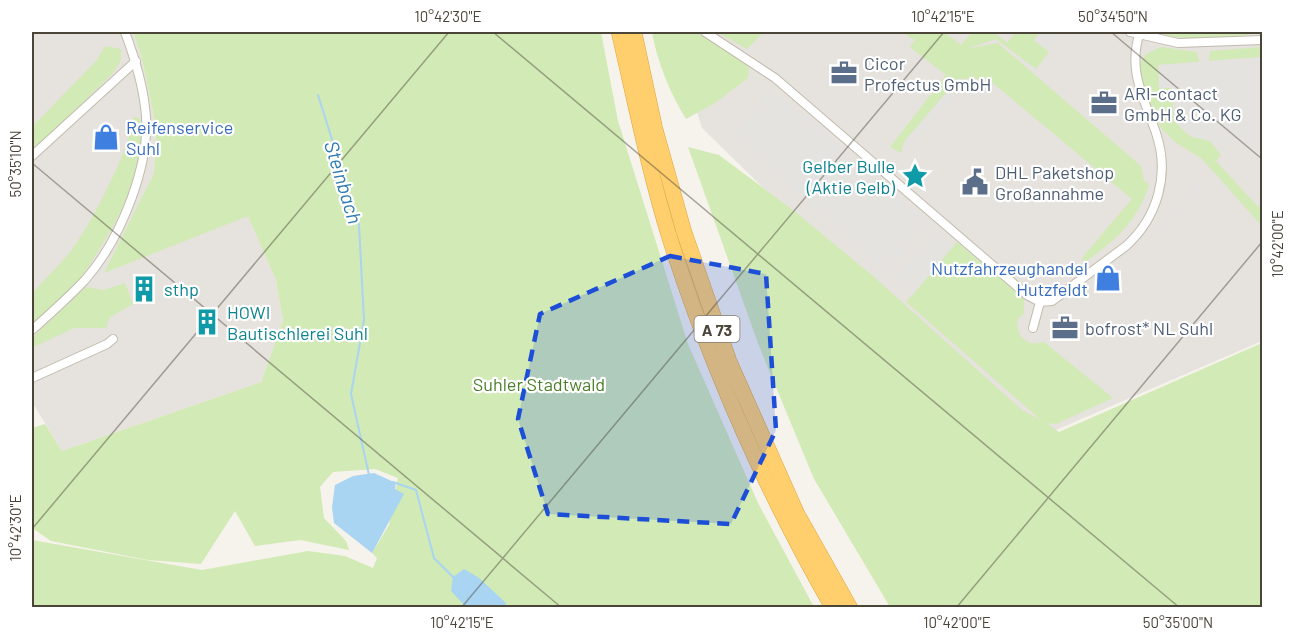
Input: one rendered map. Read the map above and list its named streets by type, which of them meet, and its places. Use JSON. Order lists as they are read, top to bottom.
{
  "streets": {
    "highway": ["A 73"]
  },
  "water": ["Steinbach"],
  "parks": ["Suhler Stadtwald"],
  "places": {
    "office": ["Cicor Profectus GmbH", "ARI-contact GmbH & Co. KG", "bofrost* NL Suhl"],
    "shop": ["Reifenservice Suhl", "Nutzfahrzeughandel Hutzfeldt"],
    "place": ["Gelber Bulle (Aktie Gelb)"],
    "public building": ["DHL Paketshop Großannahme"],
    "building": ["sthp", "HOWI Bautischlerei Suhl"]
  },
  "coordinates": [
    "10°42'30\"E",
    "10°42'15\"E",
    "50°34'50\"N",
    "50°35'10\"N",
    "10°42'00\"E",
    "50°35'00\"N"
  ]
}
